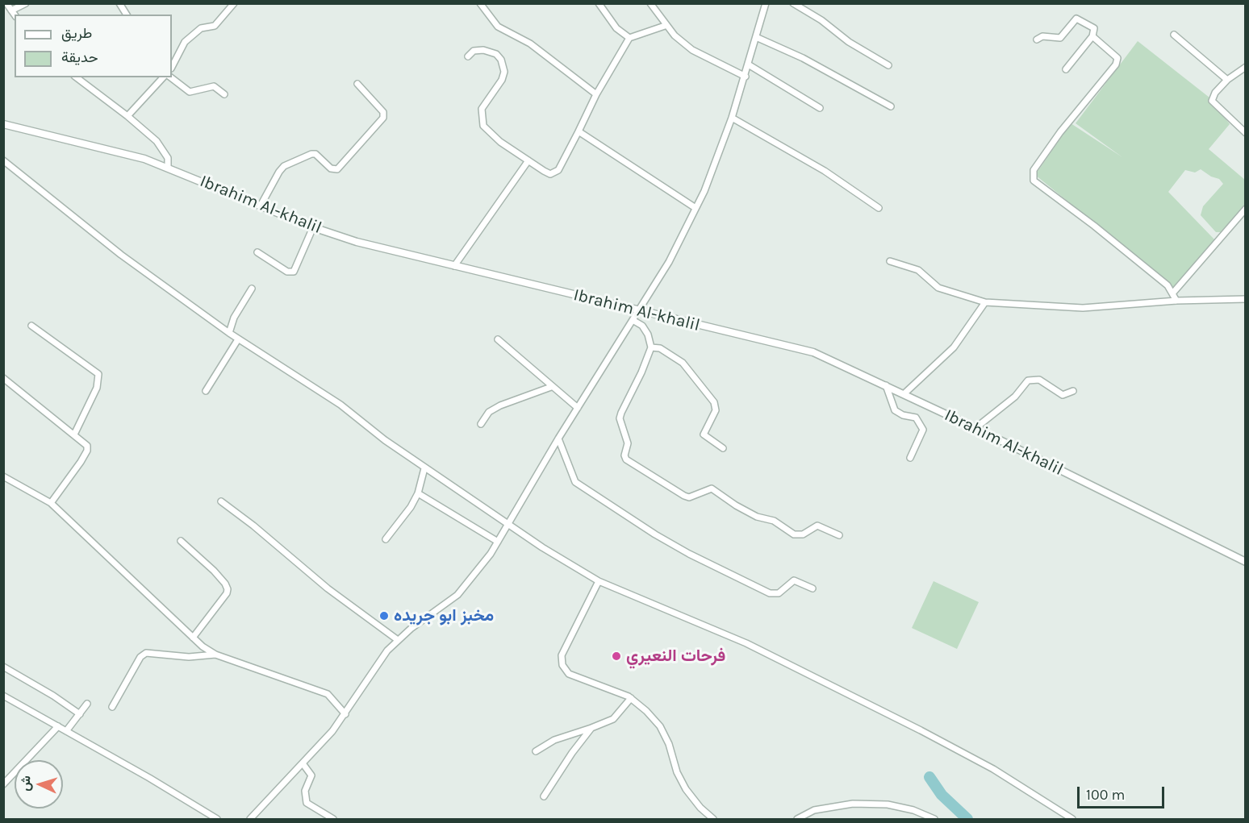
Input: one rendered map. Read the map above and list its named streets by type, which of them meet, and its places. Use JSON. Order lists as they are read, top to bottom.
{
  "streets": {
    "street": ["Ibrahim Al-khalil"]
  },
  "places": ["مخبز ابو جريده", "فرحات النعيري"],
  "legend": ["طريق", "حديقة"],
  "scale_bar": "100 m",
  "north": "left"
}
